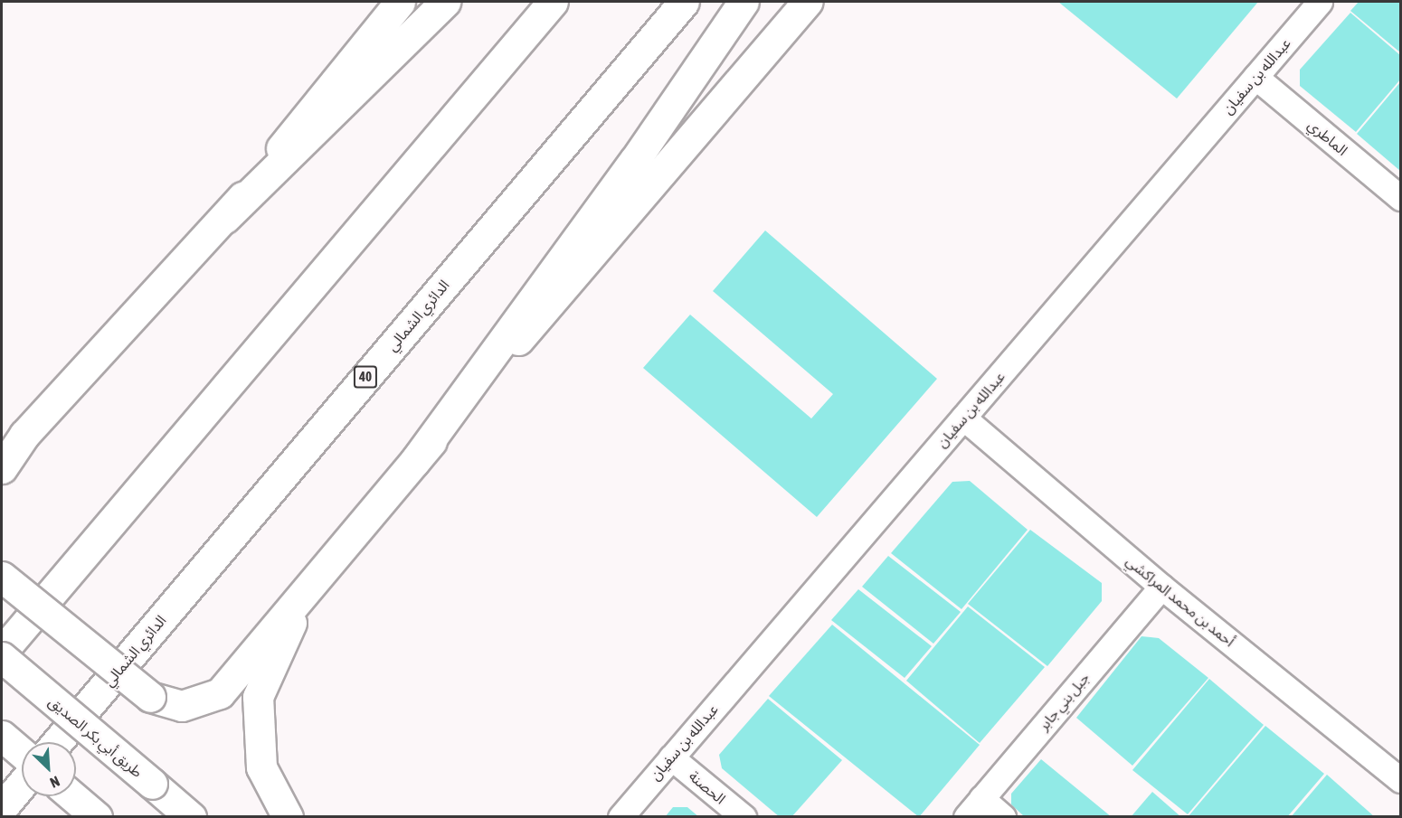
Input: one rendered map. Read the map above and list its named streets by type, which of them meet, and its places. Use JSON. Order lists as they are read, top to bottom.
{
  "streets": {
    "main road": ["الدائري الشمالي", "40", "طريق أبي بكر الصديق"],
    "street": [
      "عبدالله بن سفيان",
      "الماطري",
      "أحمد بن محمد المراكشي",
      "جبل بني جابر",
      "الحصنة"
    ]
  },
  "crossings": [
    ["عبدالله بن سفيان", "الماطري"],
    ["عبدالله بن سفيان", "أحمد بن محمد المراكشي"],
    ["عبدالله بن سفيان", "الحصنة"],
    ["أحمد بن محمد المراكشي", "جبل بني جابر"]
  ],
  "north": "bottom right"
}
